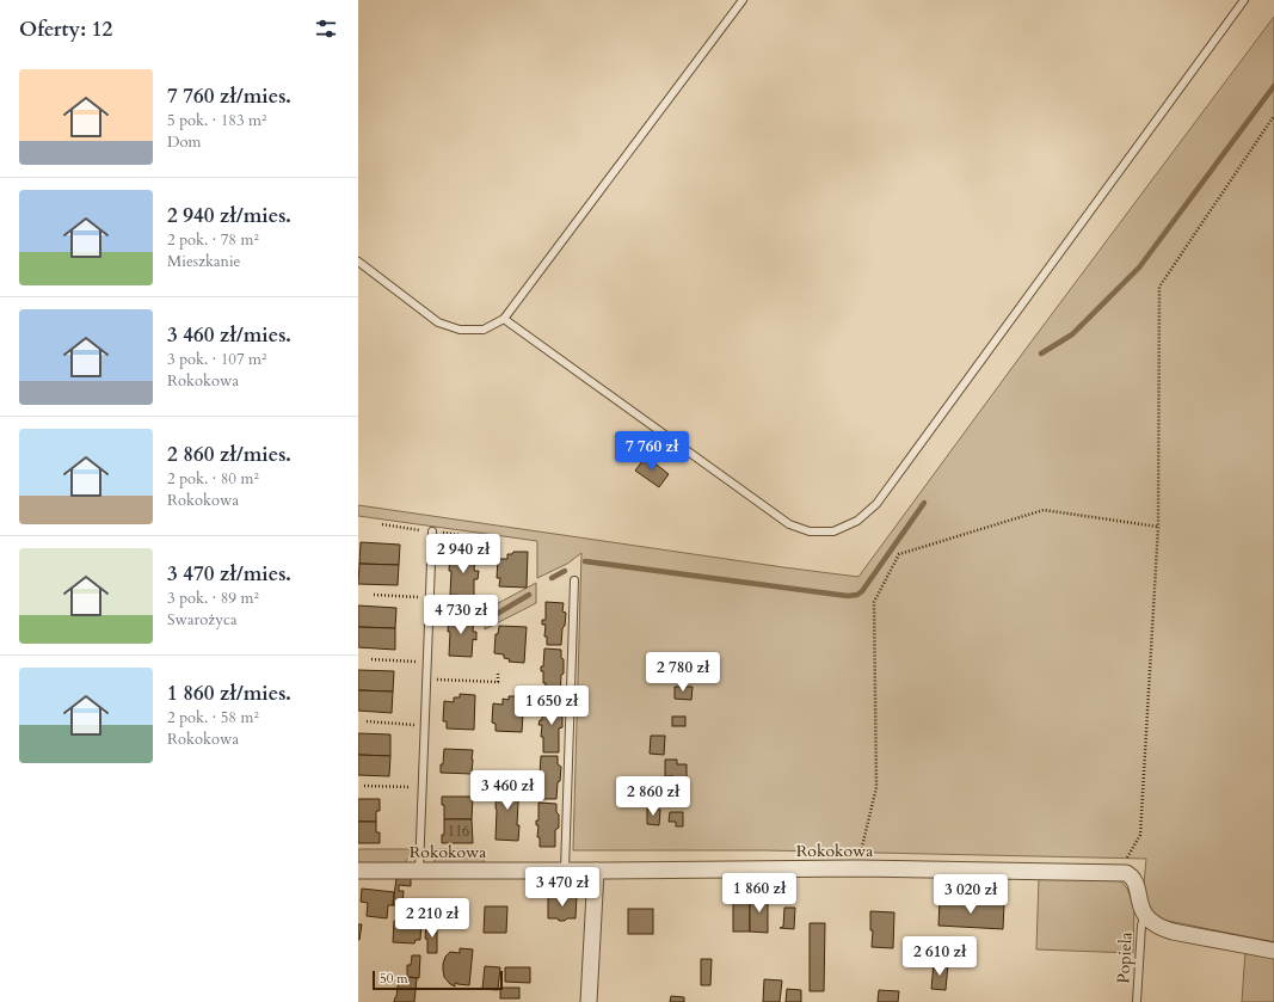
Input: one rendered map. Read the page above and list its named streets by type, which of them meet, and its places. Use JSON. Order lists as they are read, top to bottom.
{
  "streets": {
    "street": ["Rokokowa"],
    "lane": ["Popiela"]
  },
  "house_numbers": ["116"],
  "scale_bar": "50 m",
  "page": {
    "heading": "Oferty: 12",
    "list": [
      {
        "name": "7 760 zł/mies.",
        "note": "5 pok. · 183 m² · Dom"
      },
      {
        "name": "2 940 zł/mies.",
        "note": "2 pok. · 78 m² · Mieszkanie"
      },
      {
        "name": "3 460 zł/mies.",
        "note": "3 pok. · 107 m² · Rokokowa"
      },
      {
        "name": "2 860 zł/mies.",
        "note": "2 pok. · 80 m² · Rokokowa"
      },
      {
        "name": "3 470 zł/mies.",
        "note": "3 pok. · 89 m² · Swarożyca"
      },
      {
        "name": "1 860 zł/mies.",
        "note": "2 pok. · 58 m² · Rokokowa"
      }
    ],
    "price": [
      "7 760 zł",
      "2 940 zł",
      "4 730 zł",
      "2 780 zł",
      "1 650 zł",
      "3 460 zł",
      "2 860 zł",
      "3 470 zł",
      "1 860 zł",
      "3 020 zł",
      "2 210 zł",
      "2 610 zł"
    ],
    "scale": "50 m"
  }
}
